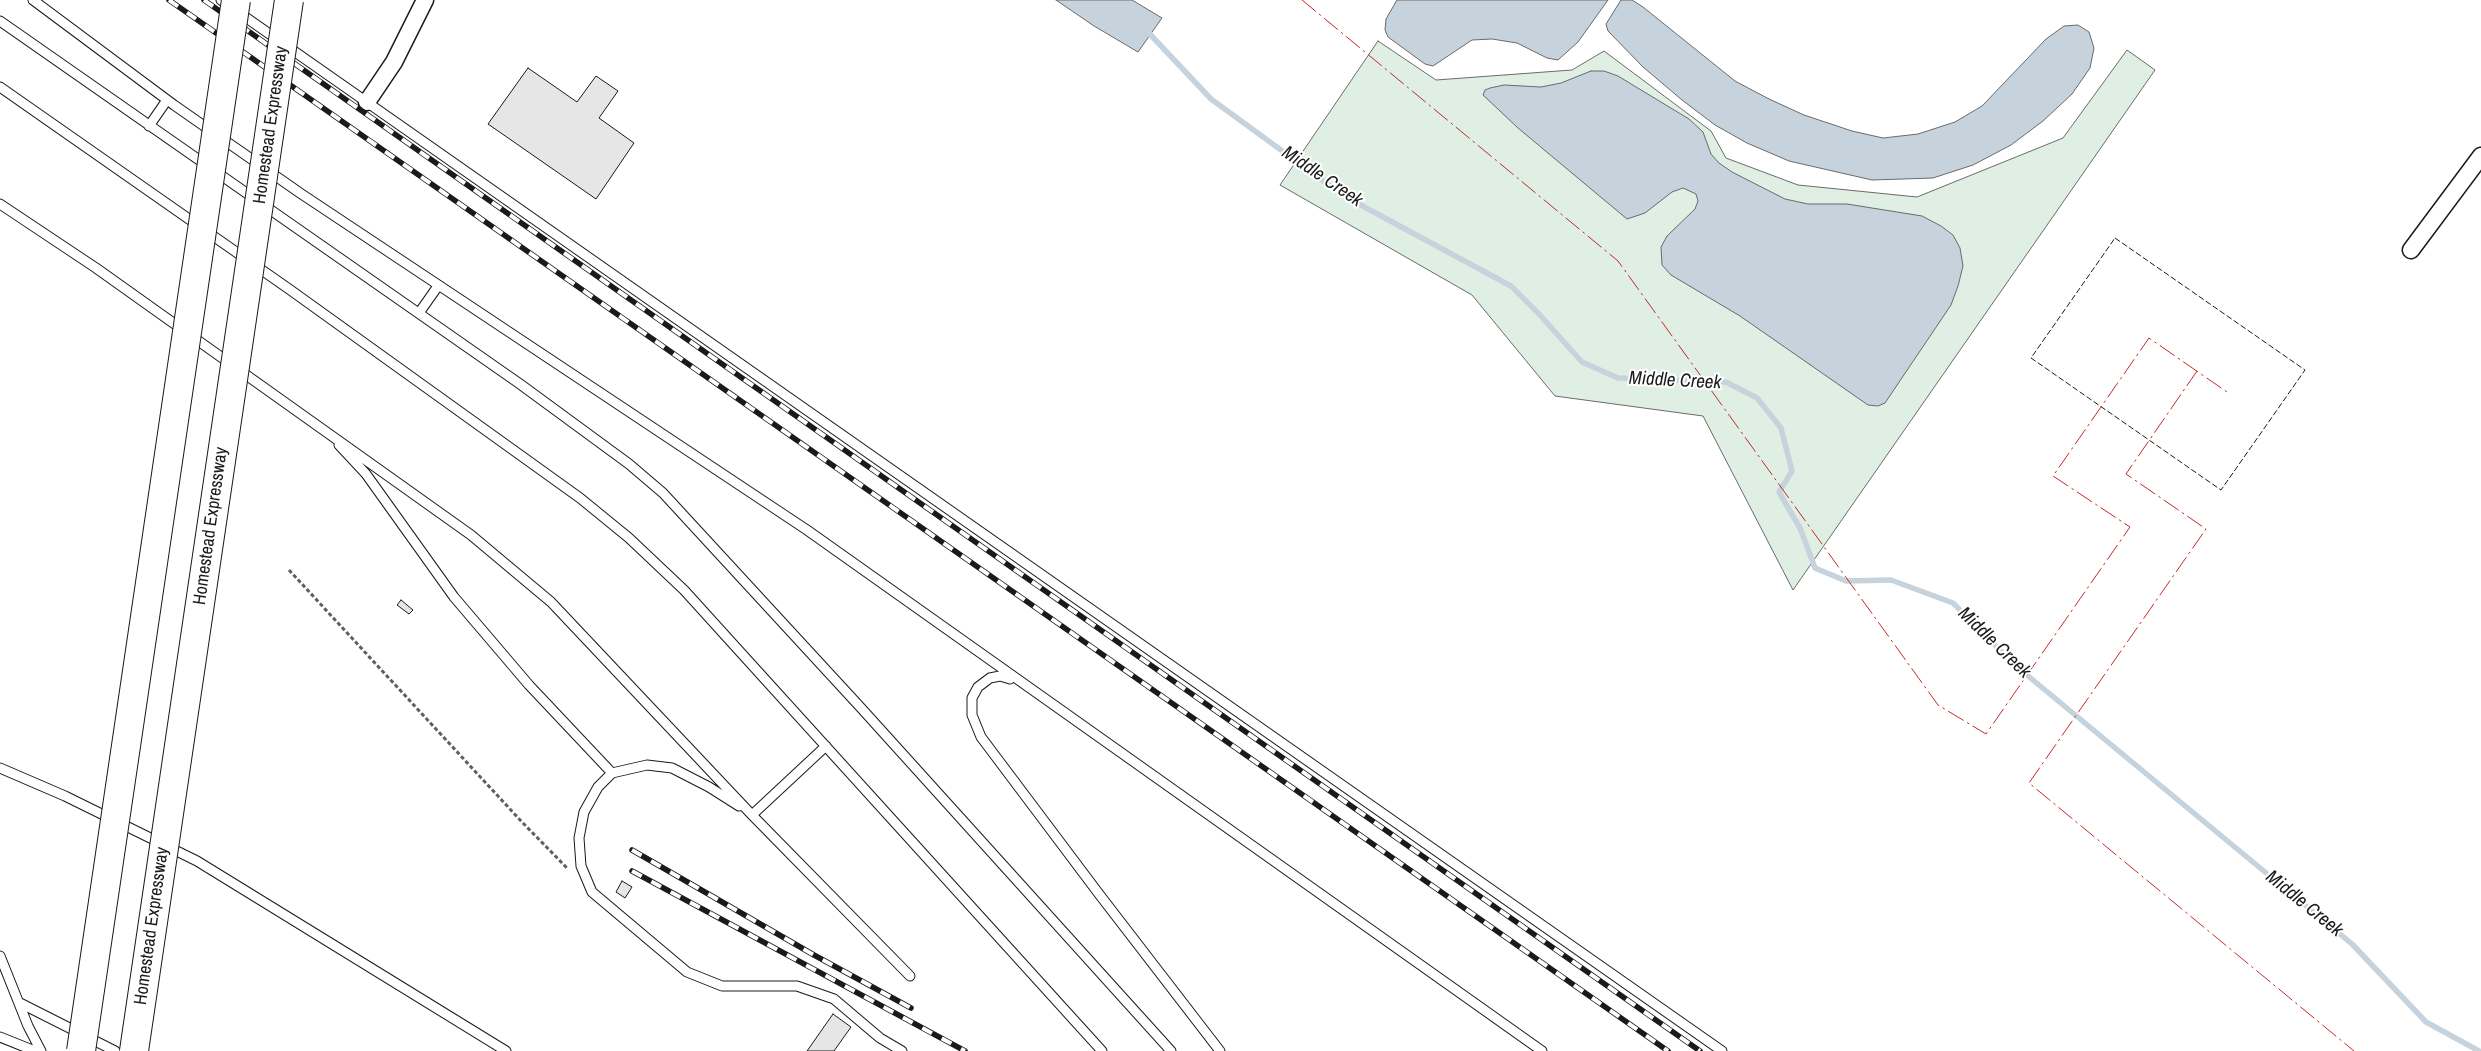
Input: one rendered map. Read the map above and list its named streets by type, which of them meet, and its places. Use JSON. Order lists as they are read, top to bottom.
{
  "streets": {
    "highway": ["Homestead Expressway"]
  },
  "water": ["Middle Creek"]
}
